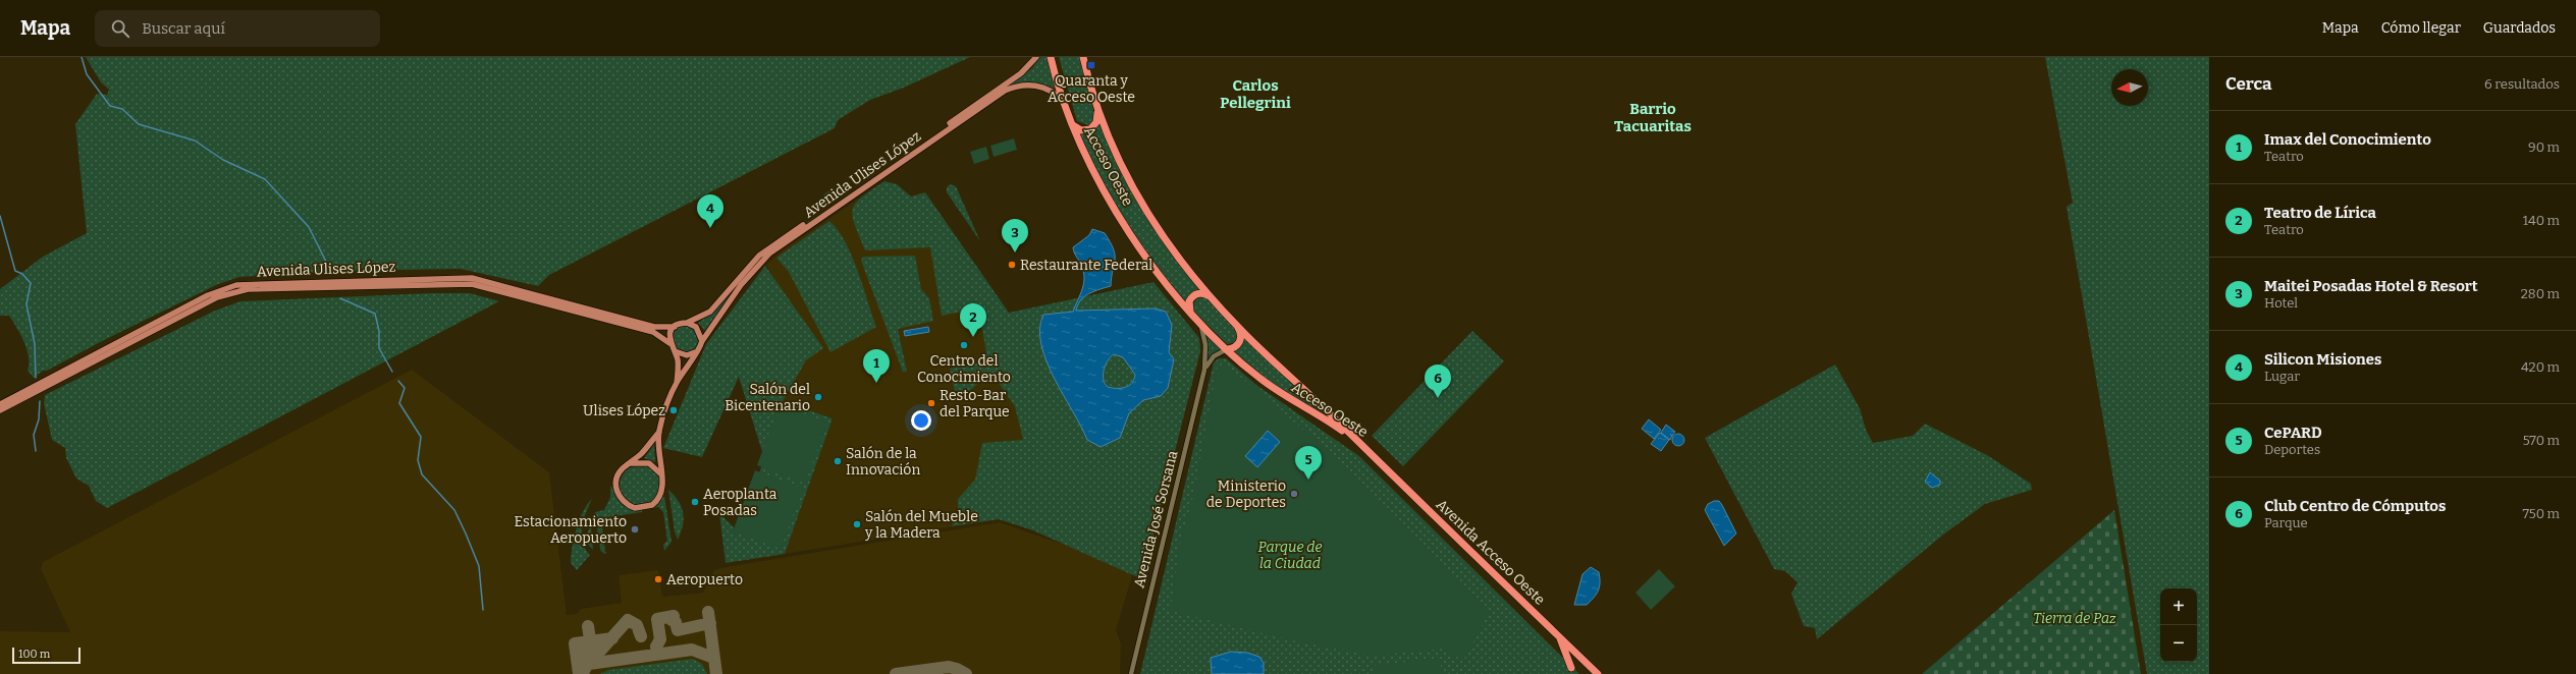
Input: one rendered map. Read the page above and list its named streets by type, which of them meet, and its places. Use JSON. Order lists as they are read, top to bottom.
{
  "streets": {
    "highway": ["Acceso Oeste", "Avenida Acceso Oeste"],
    "main road": ["Avenida Ulises López"],
    "street": ["Avenida José Sorsana"]
  },
  "crossings": [
    ["Acceso Oeste", "Avenida Ulises López"],
    ["Acceso Oeste", "Avenida José Sorsana"],
    ["Acceso Oeste", "Avenida Acceso Oeste"]
  ],
  "districts": ["Carlos Pellegrini", "Barrio Tacuaritas"],
  "parks": ["Parque de la Ciudad", "Tierra de Paz"],
  "places": {
    "transit": ["Quaranta y Acceso Oeste"],
    "other": [
      "Restaurante Federal",
      "Centro del Conocimiento",
      "Salón del Bicentenario",
      "Resto-Bar del Parque",
      "Ulises López",
      "Salón de la Innovación",
      "Ministerio de Deportes",
      "Aeroplanta Posadas",
      "Salón del Mueble y la Madera",
      "Estacionamiento Aeropuerto",
      "Aeropuerto"
    ]
  },
  "scale_bar": "100 m",
  "north": "left",
  "page": {
    "header": "Mapa",
    "search": "Buscar aquí",
    "nav": ["Mapa", "Cómo llegar", "Guardados"],
    "heading": ["Cerca", "6 resultados"],
    "list": [
      {
        "mark": "1",
        "name": "Imax del Conocimiento",
        "note": "Teatro",
        "value": "90 m"
      },
      {
        "mark": "2",
        "name": "Teatro de Lírica",
        "note": "Teatro",
        "value": "140 m"
      },
      {
        "mark": "3",
        "name": "Maitei Posadas Hotel & Resort",
        "note": "Hotel",
        "value": "280 m"
      },
      {
        "mark": "4",
        "name": "Silicon Misiones",
        "note": "Lugar",
        "value": "420 m"
      },
      {
        "mark": "5",
        "name": "CePARD",
        "note": "Deportes",
        "value": "570 m"
      },
      {
        "mark": "6",
        "name": "Club Centro de Cómputos",
        "note": "Parque",
        "value": "750 m"
      }
    ],
    "pins": [
      "4",
      "3",
      "2",
      "1",
      "6",
      "5"
    ],
    "map_buttons": ["+", "−"],
    "scale": "100 m"
  }
}
